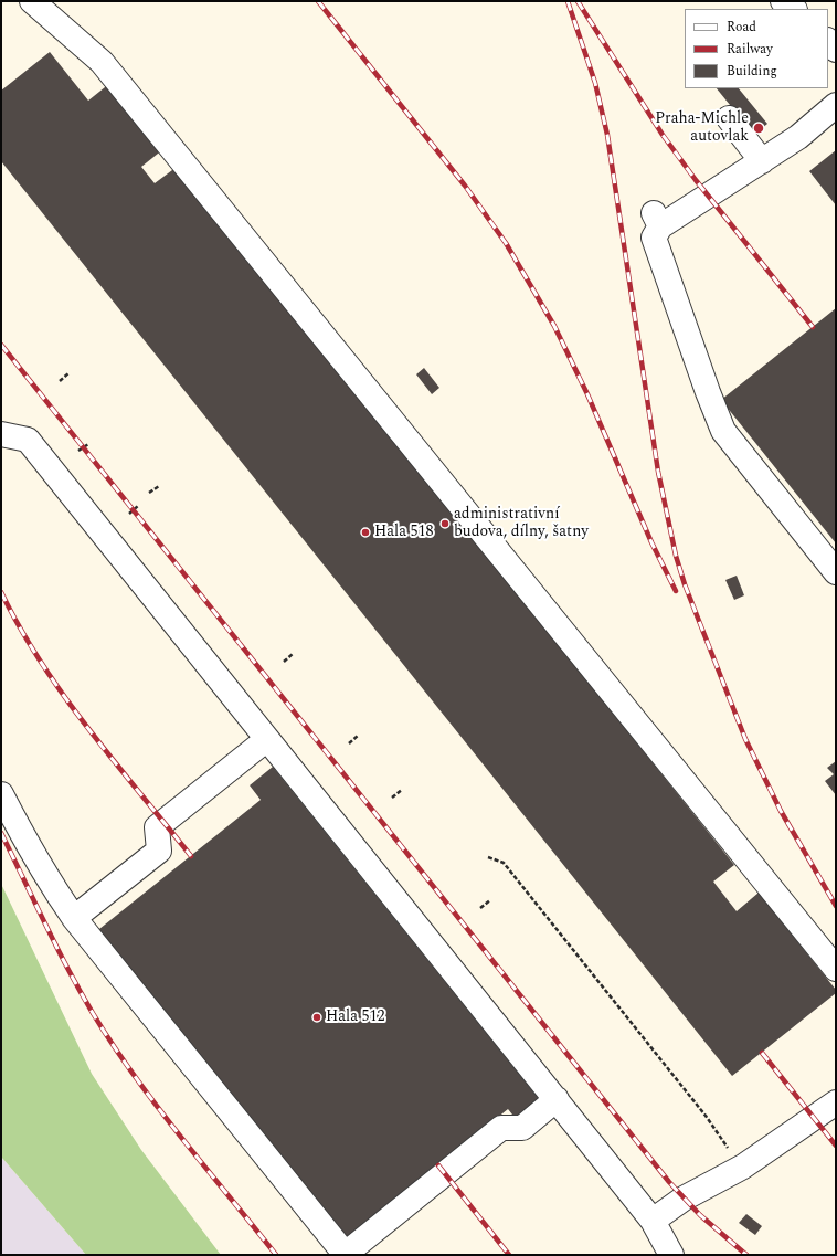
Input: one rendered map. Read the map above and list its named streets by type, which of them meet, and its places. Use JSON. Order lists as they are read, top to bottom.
{
  "places": [
    "Praha-Michle autovlak",
    "administrativní budova, dílny, šatny",
    "Hala 518",
    "Hala 512"
  ],
  "legend": ["Road", "Railway", "Building"]
}
